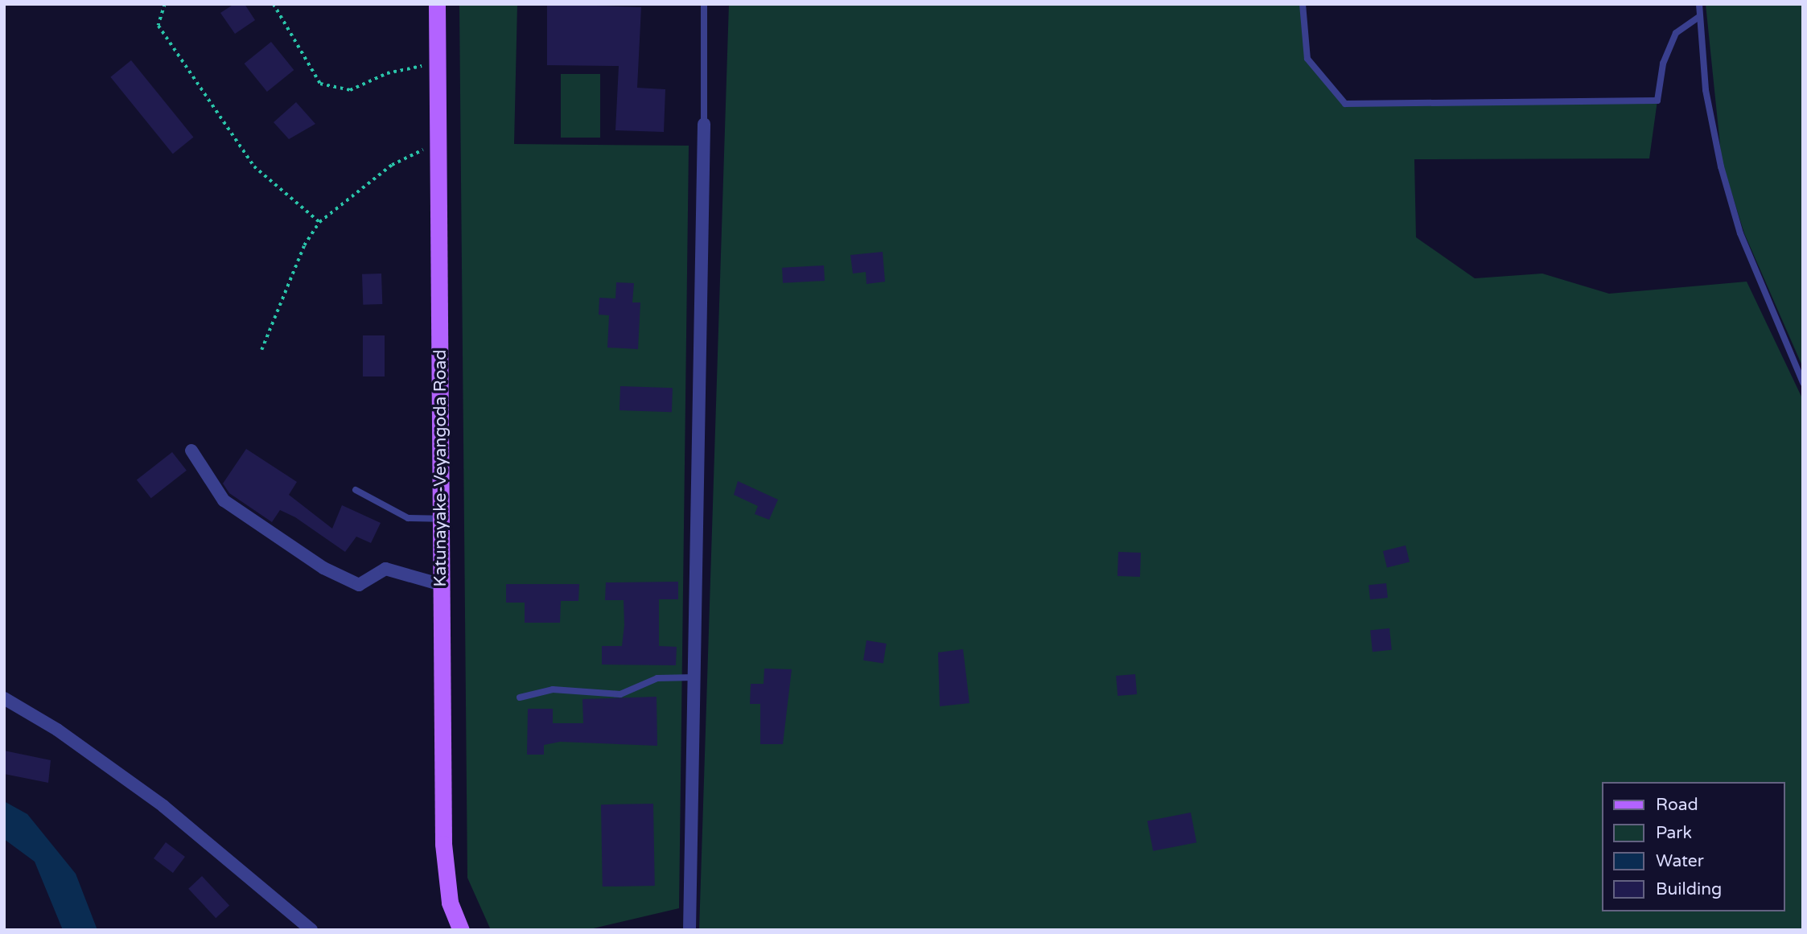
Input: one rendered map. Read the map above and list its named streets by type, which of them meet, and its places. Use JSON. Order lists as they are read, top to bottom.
{
  "streets": {
    "main road": ["Katunayake-Veyangoda Road"]
  },
  "legend": [
    "Road",
    "Park",
    "Water",
    "Building"
  ]
}
